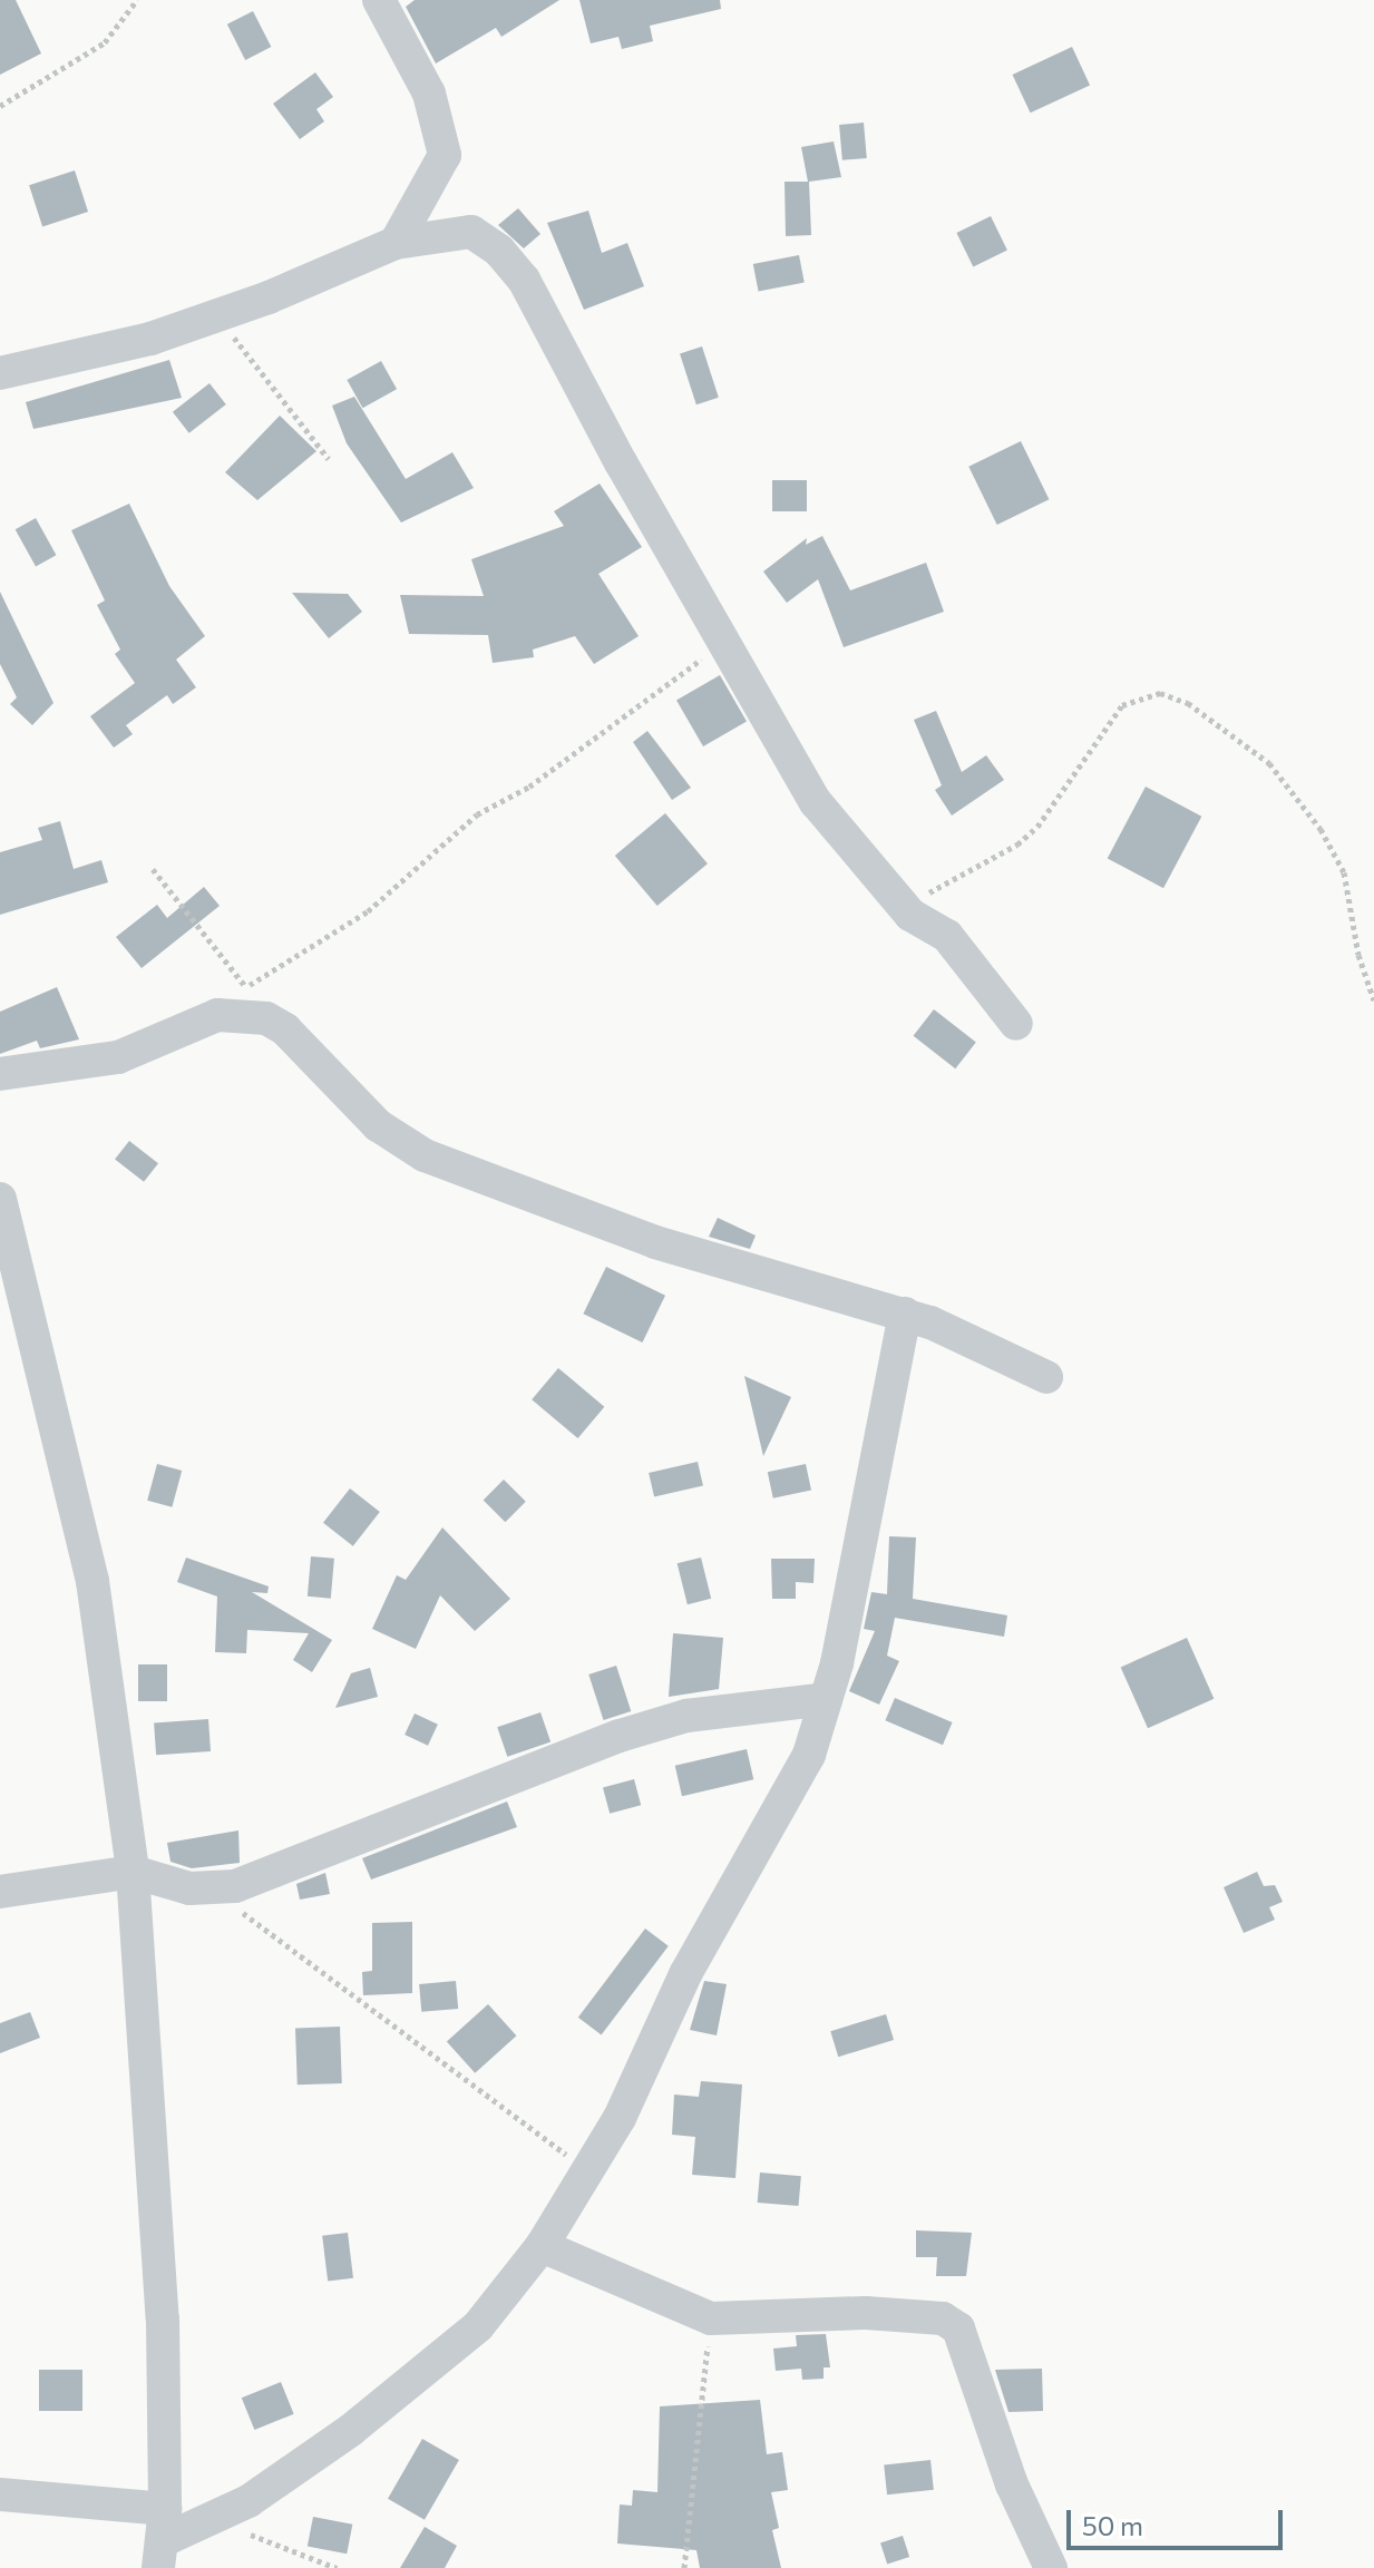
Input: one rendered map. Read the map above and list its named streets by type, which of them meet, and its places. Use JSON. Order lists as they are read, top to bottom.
{
  "scale_bar": "50 m"
}
